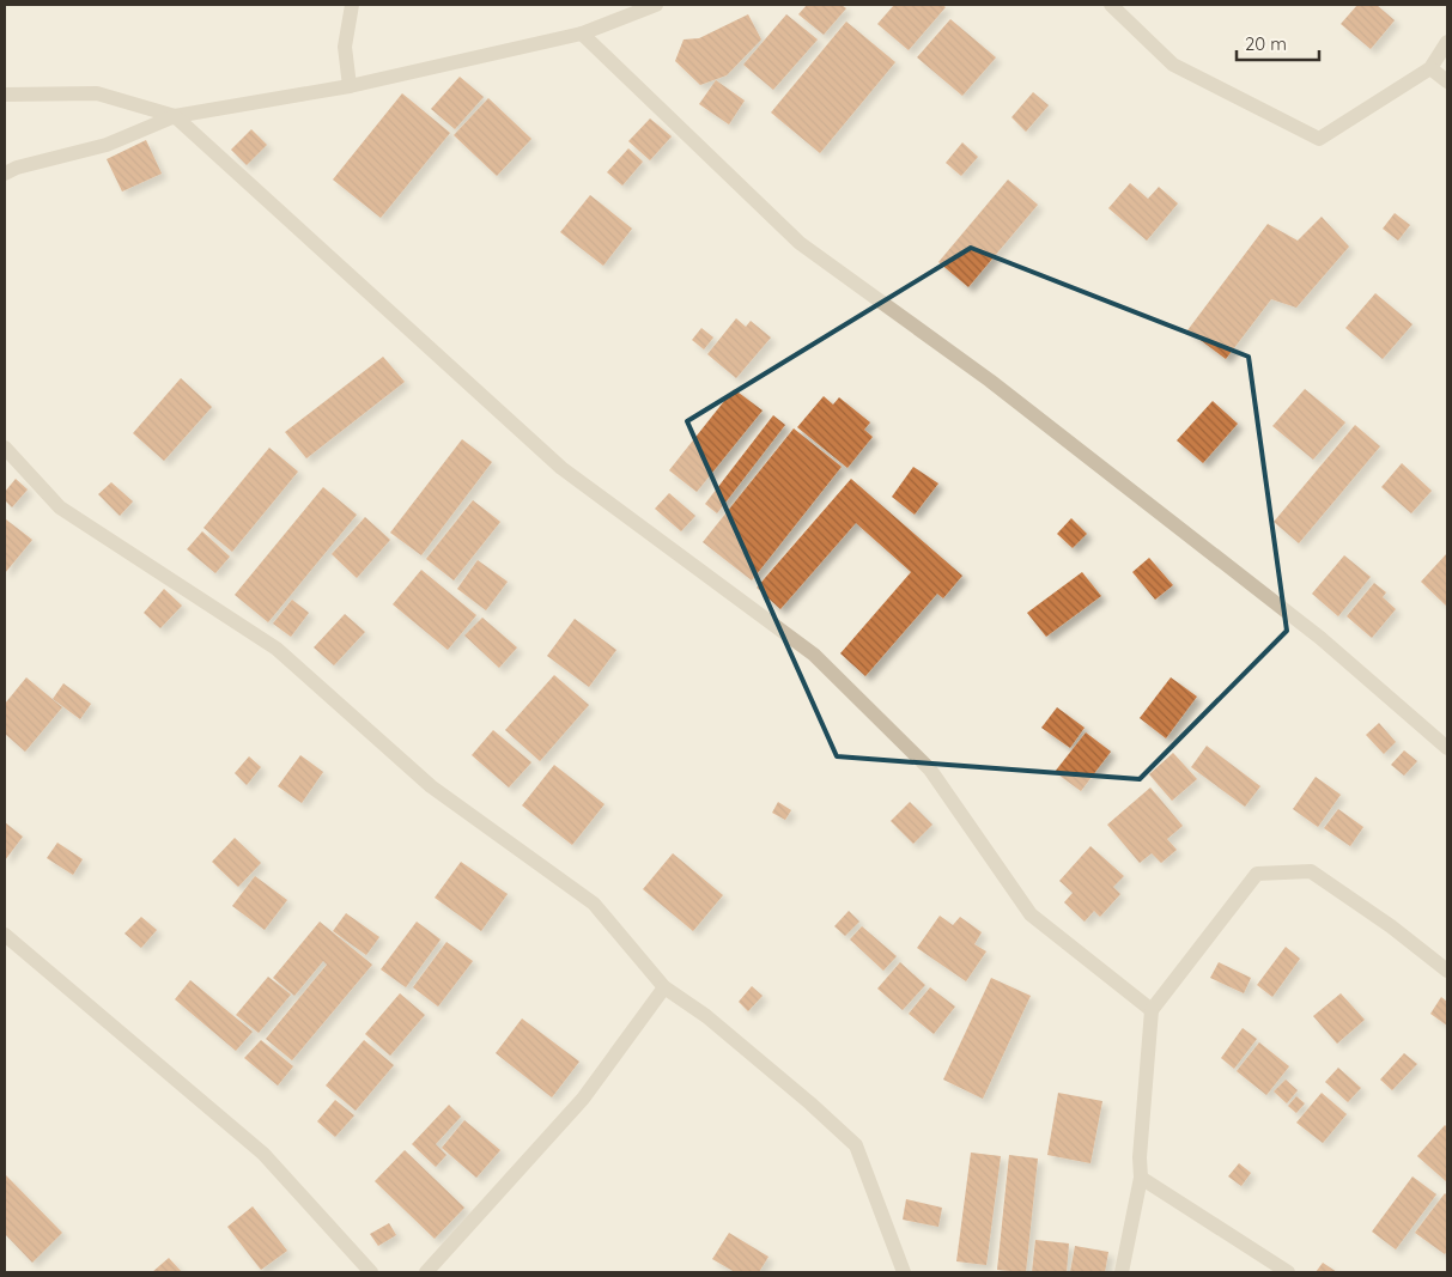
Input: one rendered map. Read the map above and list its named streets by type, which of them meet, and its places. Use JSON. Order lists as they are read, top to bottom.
{
  "scale_bar": "20 m"
}
